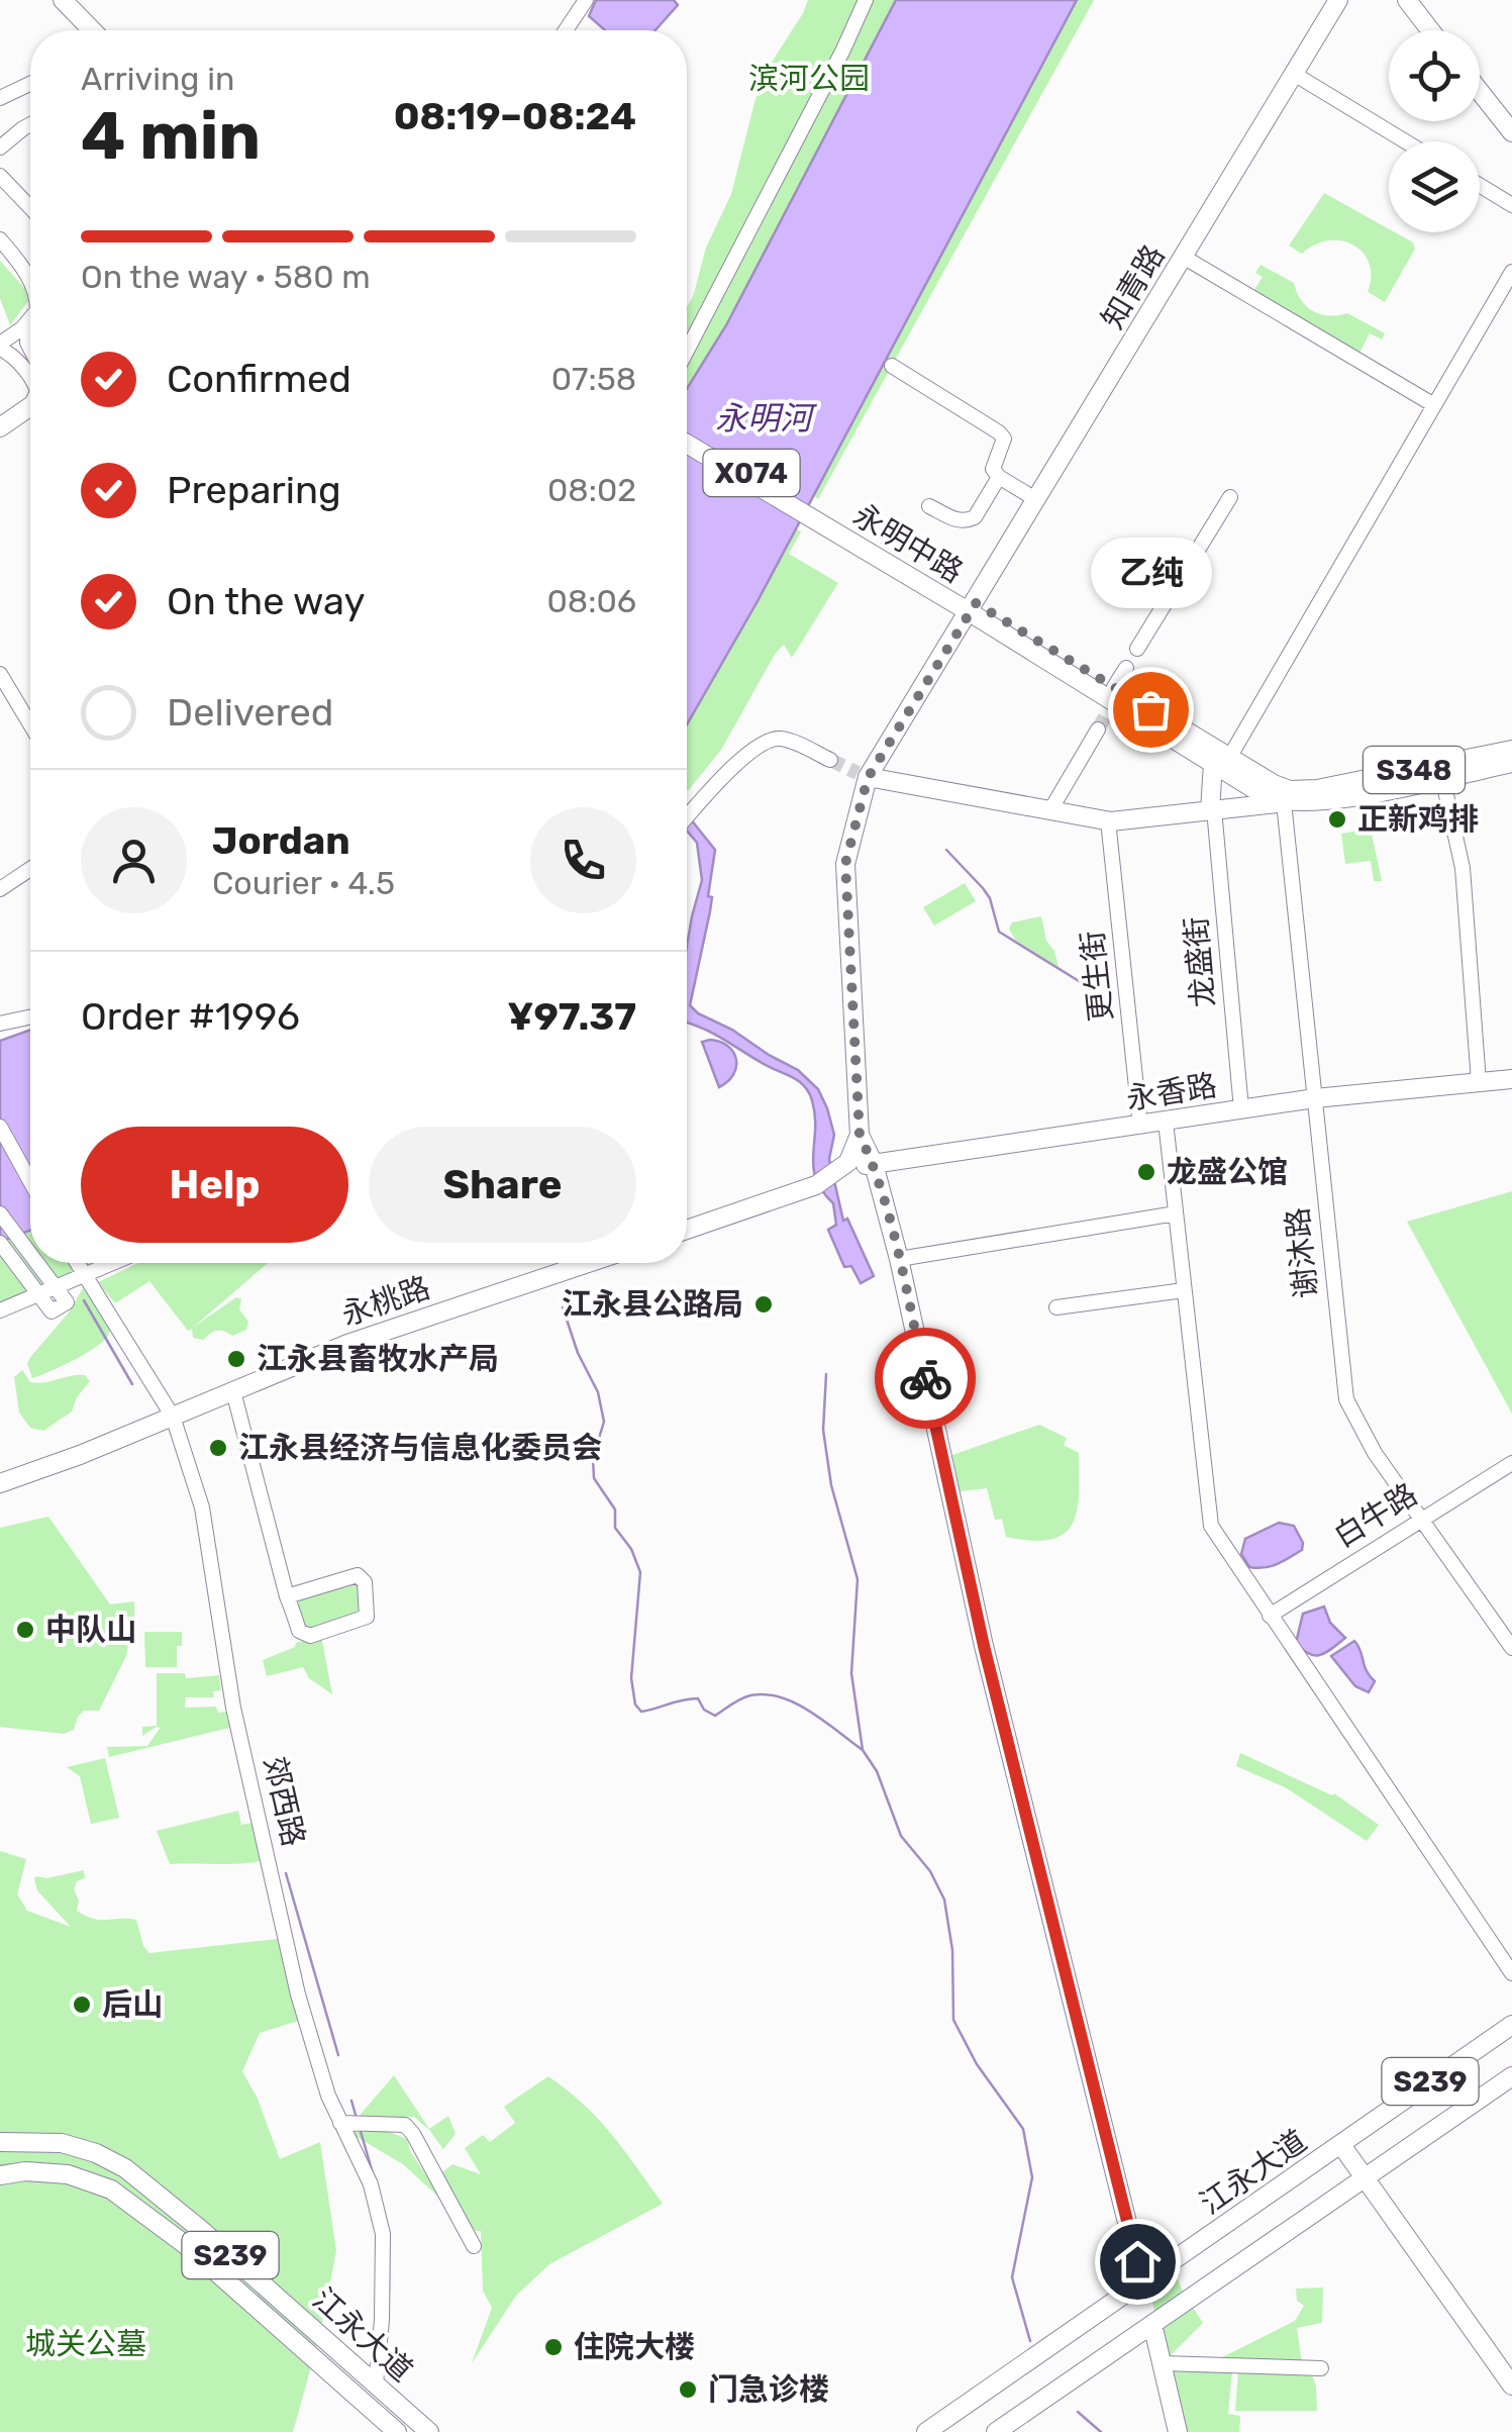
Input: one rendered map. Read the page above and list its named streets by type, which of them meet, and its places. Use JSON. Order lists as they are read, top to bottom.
{
  "streets": {
    "main road": [
      "知青路",
      "X074",
      "永明中路",
      "S348",
      "永香路",
      "永桃路",
      "S239",
      "江永大道"
    ],
    "street": [
      "龙盛街",
      "更生街",
      "谢沐路",
      "白牛路",
      "郊西路"
    ]
  },
  "crossings": [
    ["知青路", "永明中路"],
    ["X074", "永明中路"],
    ["永明中路", "谢沐路"],
    ["龙盛街", "永香路"],
    ["更生街", "永香路"],
    ["永香路", "谢沐路"],
    ["谢沐路", "白牛路"],
    ["永桃路", "郊西路"],
    ["郊西路", "江永大道"]
  ],
  "water": ["永明河"],
  "parks": ["滨河公园", "城关公墓"],
  "places": [
    "乙纯",
    "正新鸡排",
    "龙盛公馆",
    "江永县公路局",
    "江永县畜牧水产局",
    "江永县经济与信息化委员会",
    "中队山",
    "后山",
    "住院大楼",
    "门急诊楼"
  ],
  "page": {
    "heading": ["4 min", "Arriving in", "08:19–08:24"],
    "panel": [
      "Jordan",
      "Courier · 4.5",
      "Order #1996",
      "¥97.37"
    ],
    "bar": "On the way · 580 m",
    "list": [
      ["Confirmed", "07:58"],
      ["Preparing", "08:02"],
      ["On the way", "08:06"],
      "Delivered"
    ],
    "bubble": "乙纯",
    "buttons": ["Help", "Share"]
  }
}
